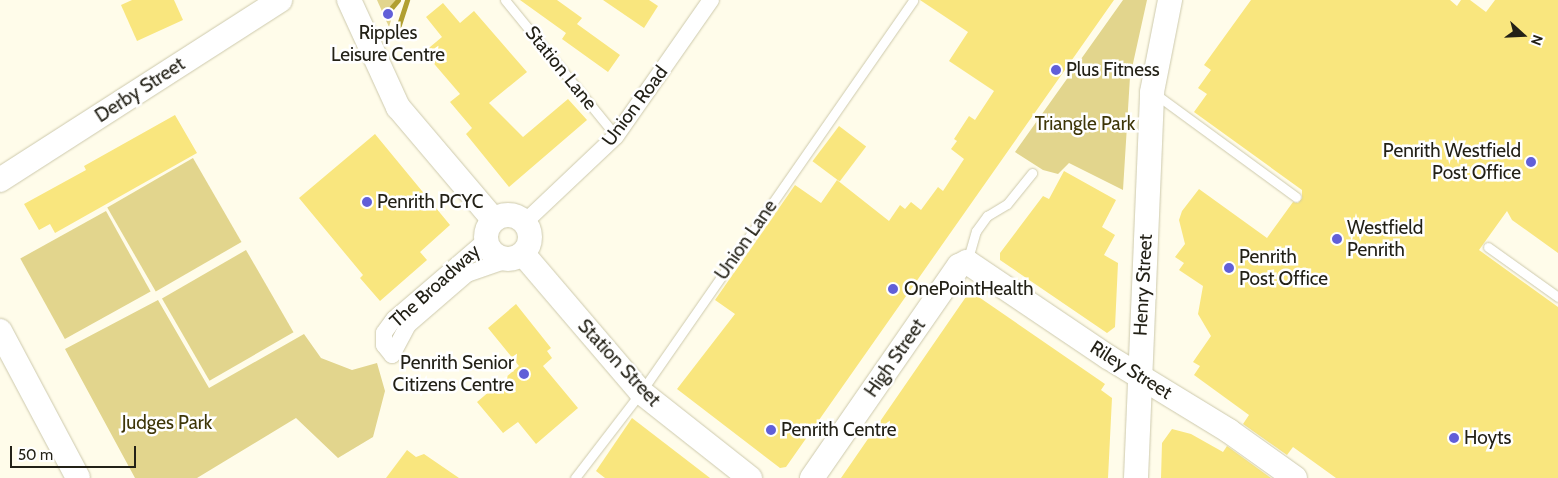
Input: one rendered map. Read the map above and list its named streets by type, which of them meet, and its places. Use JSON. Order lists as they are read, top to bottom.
{
  "streets": {
    "street": [
      "Derby Street",
      "Union Road",
      "Henry Street",
      "The Broadway",
      "High Street",
      "Station Street",
      "Riley Street"
    ],
    "lane": ["Station Lane", "Union Lane"]
  },
  "crossings": [
    ["Station Lane", "Union Road"],
    ["Union Road", "The Broadway"],
    ["Union Road", "Station Street"],
    ["Union Lane", "Station Street"],
    ["Henry Street", "Riley Street"],
    ["The Broadway", "Station Street"],
    ["High Street", "Riley Street"]
  ],
  "parks": ["Triangle Park", "Judges Park"],
  "places": [
    "Ripples Leisure Centre",
    "Plus Fitness",
    "Penrith Westfield Post Office",
    "Penrith PCYC",
    "Westfield Penrith",
    "Penrith Post Office",
    "OnePointHealth",
    "Penrith Senior Citizens Centre",
    "Penrith Centre",
    "Hoyts"
  ],
  "scale_bar": "50 m",
  "north": "right"
}
